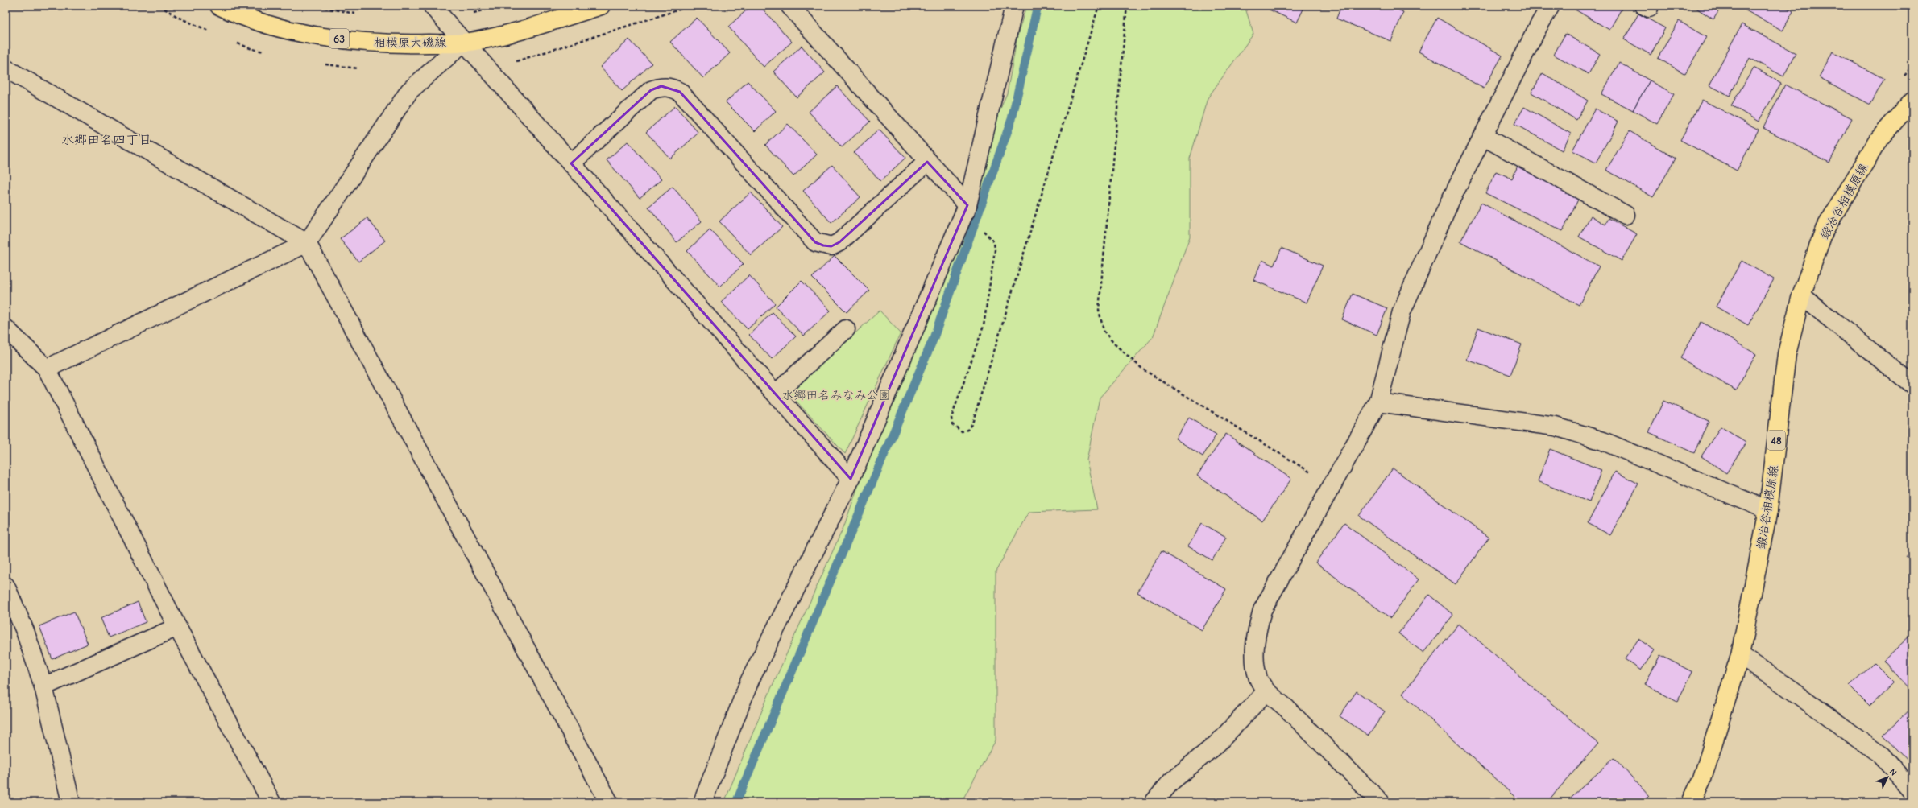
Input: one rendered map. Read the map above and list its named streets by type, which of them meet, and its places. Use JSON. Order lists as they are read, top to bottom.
{
  "streets": {
    "main road": [
      "63",
      "相模原大磯線",
      "鍛冶谷相模原線",
      "48"
    ]
  },
  "districts": ["水郷田名四丁目"],
  "parks": ["水郷田名みなみ公園"],
  "north": "top right"
}
